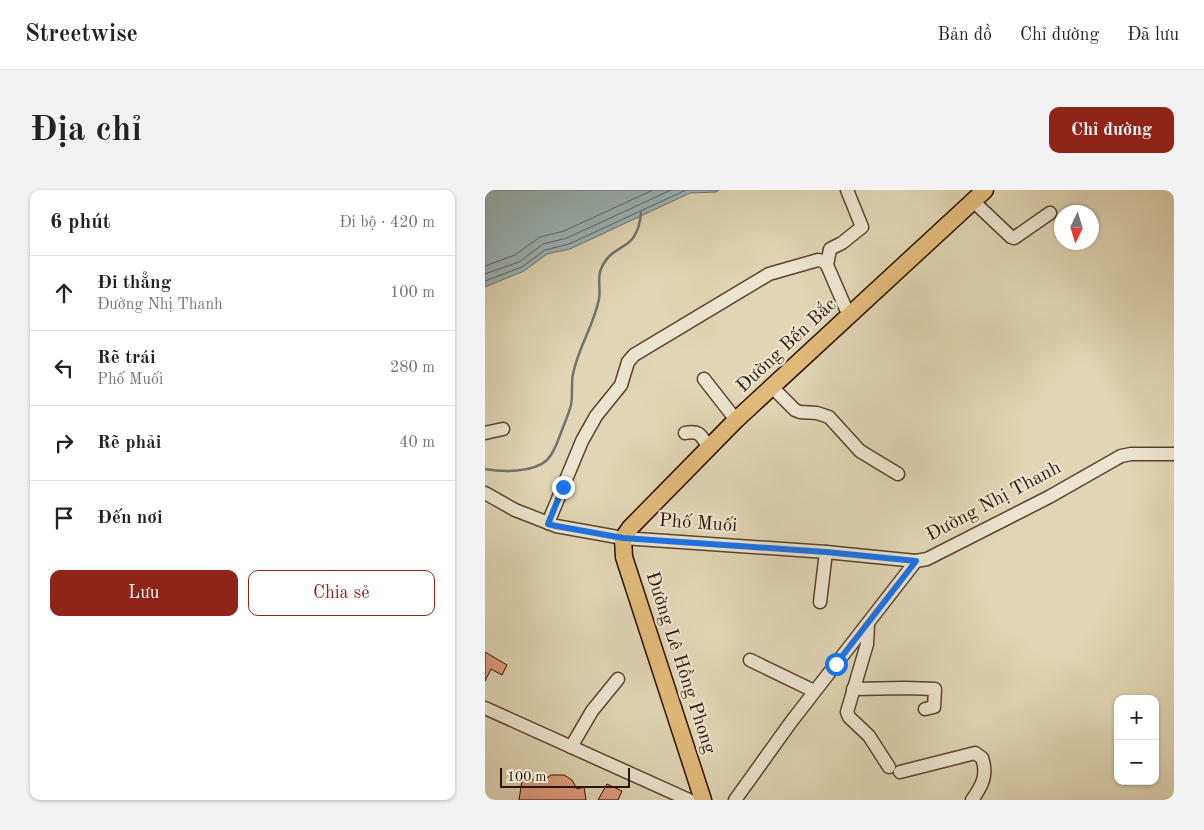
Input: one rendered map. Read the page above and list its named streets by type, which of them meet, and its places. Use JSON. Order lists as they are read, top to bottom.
{
  "streets": {
    "main road": ["Đường Bến Bắc", "Đường Lê Hồng Phong"],
    "street": ["Đường Nhị Thanh", "Phố Muối"]
  },
  "crossings": [
    ["Đường Bến Bắc", "Phố Muối"],
    ["Đường Bến Bắc", "Đường Lê Hồng Phong"],
    ["Đường Nhị Thanh", "Phố Muối"],
    ["Phố Muối", "Đường Lê Hồng Phong"]
  ],
  "scale_bar": "100 m",
  "north": "bottom",
  "page": {
    "header": "Streetwise",
    "nav": ["Bản đồ", "Chỉ đường", "Đã lưu"],
    "buttons": [
      "Chỉ đường",
      ["Lưu", "Chia sẻ"]
    ],
    "title": "Địa chỉ",
    "heading": ["6 phút", "Đi bộ · 420 m"],
    "list": [
      ["Đi thẳng", "Đường Nhị Thanh", "100 m"],
      ["Rẽ trái", "Phố Muối", "280 m"],
      ["Rẽ phải", "40 m"],
      "Đến nơi"
    ],
    "map_buttons": ["+", "−"],
    "scale": "100 m"
  }
}
